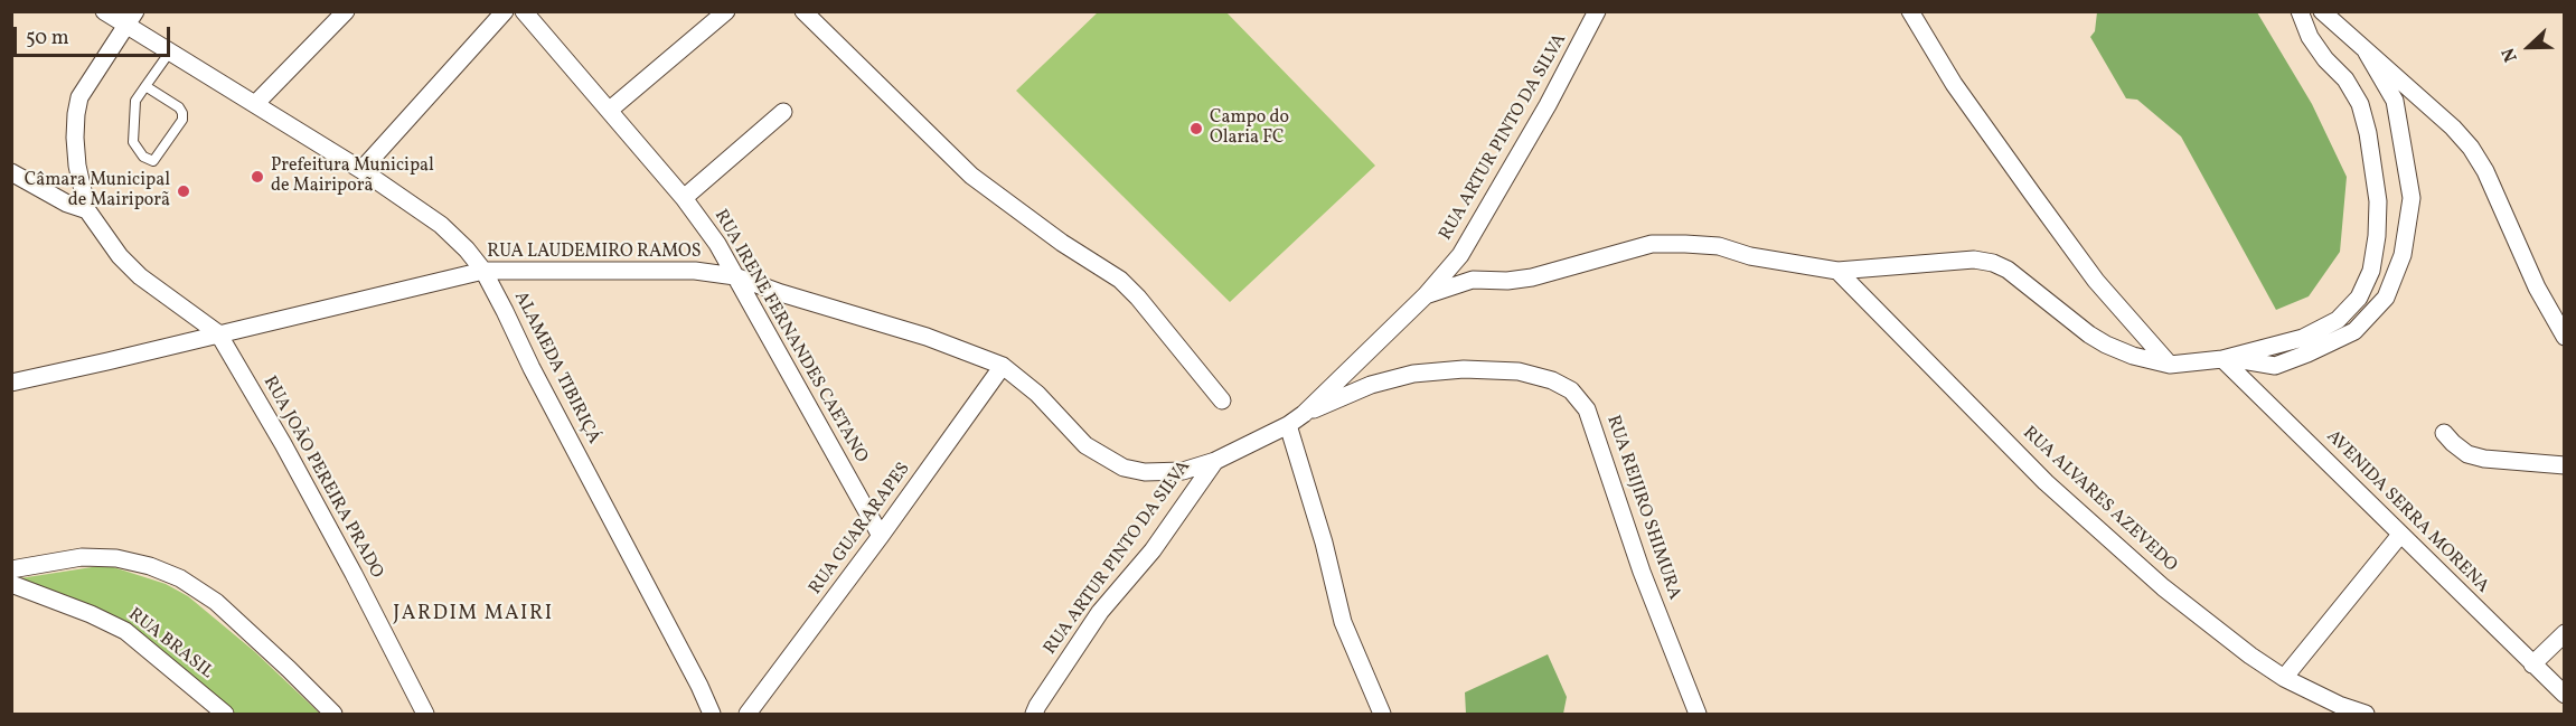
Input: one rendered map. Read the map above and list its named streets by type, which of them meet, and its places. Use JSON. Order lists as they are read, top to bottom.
{
  "streets": {
    "street": [
      "RUA ARTUR PINTO DA SILVA",
      "RUA LAUDEMIRO RAMOS",
      "RUA IRENE FERNANDES CAETANO",
      "ALAMEDA TIBIRIÇÁ",
      "RUA JOÃO PEREIRA PRADO",
      "RUA ALVARES AZEVEDO",
      "RUA REIJIRO SHIMURA",
      "AVENIDA SERRA MORENA",
      "RUA GUARARAPES",
      "RUA BRASIL"
    ]
  },
  "crossings": [
    ["RUA ARTUR PINTO DA SILVA", "RUA LAUDEMIRO RAMOS"],
    ["RUA ARTUR PINTO DA SILVA", "RUA REIJIRO SHIMURA"],
    ["RUA LAUDEMIRO RAMOS", "RUA IRENE FERNANDES CAETANO"],
    ["RUA LAUDEMIRO RAMOS", "ALAMEDA TIBIRIÇÁ"],
    ["RUA LAUDEMIRO RAMOS", "RUA JOÃO PEREIRA PRADO"],
    ["RUA LAUDEMIRO RAMOS", "RUA GUARARAPES"],
    ["RUA IRENE FERNANDES CAETANO", "RUA GUARARAPES"]
  ],
  "districts": ["JARDIM MAIRI"],
  "places": ["Campo do Olaria FC", "Prefeitura Municipal de Mairiporã", "Câmara Municipal de Mairiporã"],
  "scale_bar": "50 m",
  "north": "left"
}
